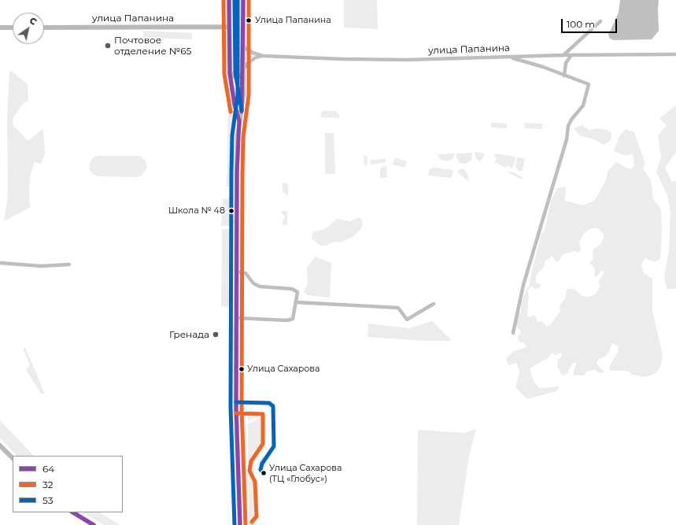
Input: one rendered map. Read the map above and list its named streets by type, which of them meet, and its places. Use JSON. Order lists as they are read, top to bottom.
{
  "streets": {
    "street": ["улица Папанина"]
  },
  "places": [
    "Улица Папанина",
    "Почтовое отделение №65",
    "Школа № 48",
    "Гренада",
    "Улица Сахарова",
    "Улица Сахарова (ТЦ «Глобус»)"
  ],
  "lines": ["transit line 64", "transit line 32", "transit line 53"],
  "legend": ["64", "32", "53"],
  "scale_bar": "100 m",
  "north": "top right"
}
